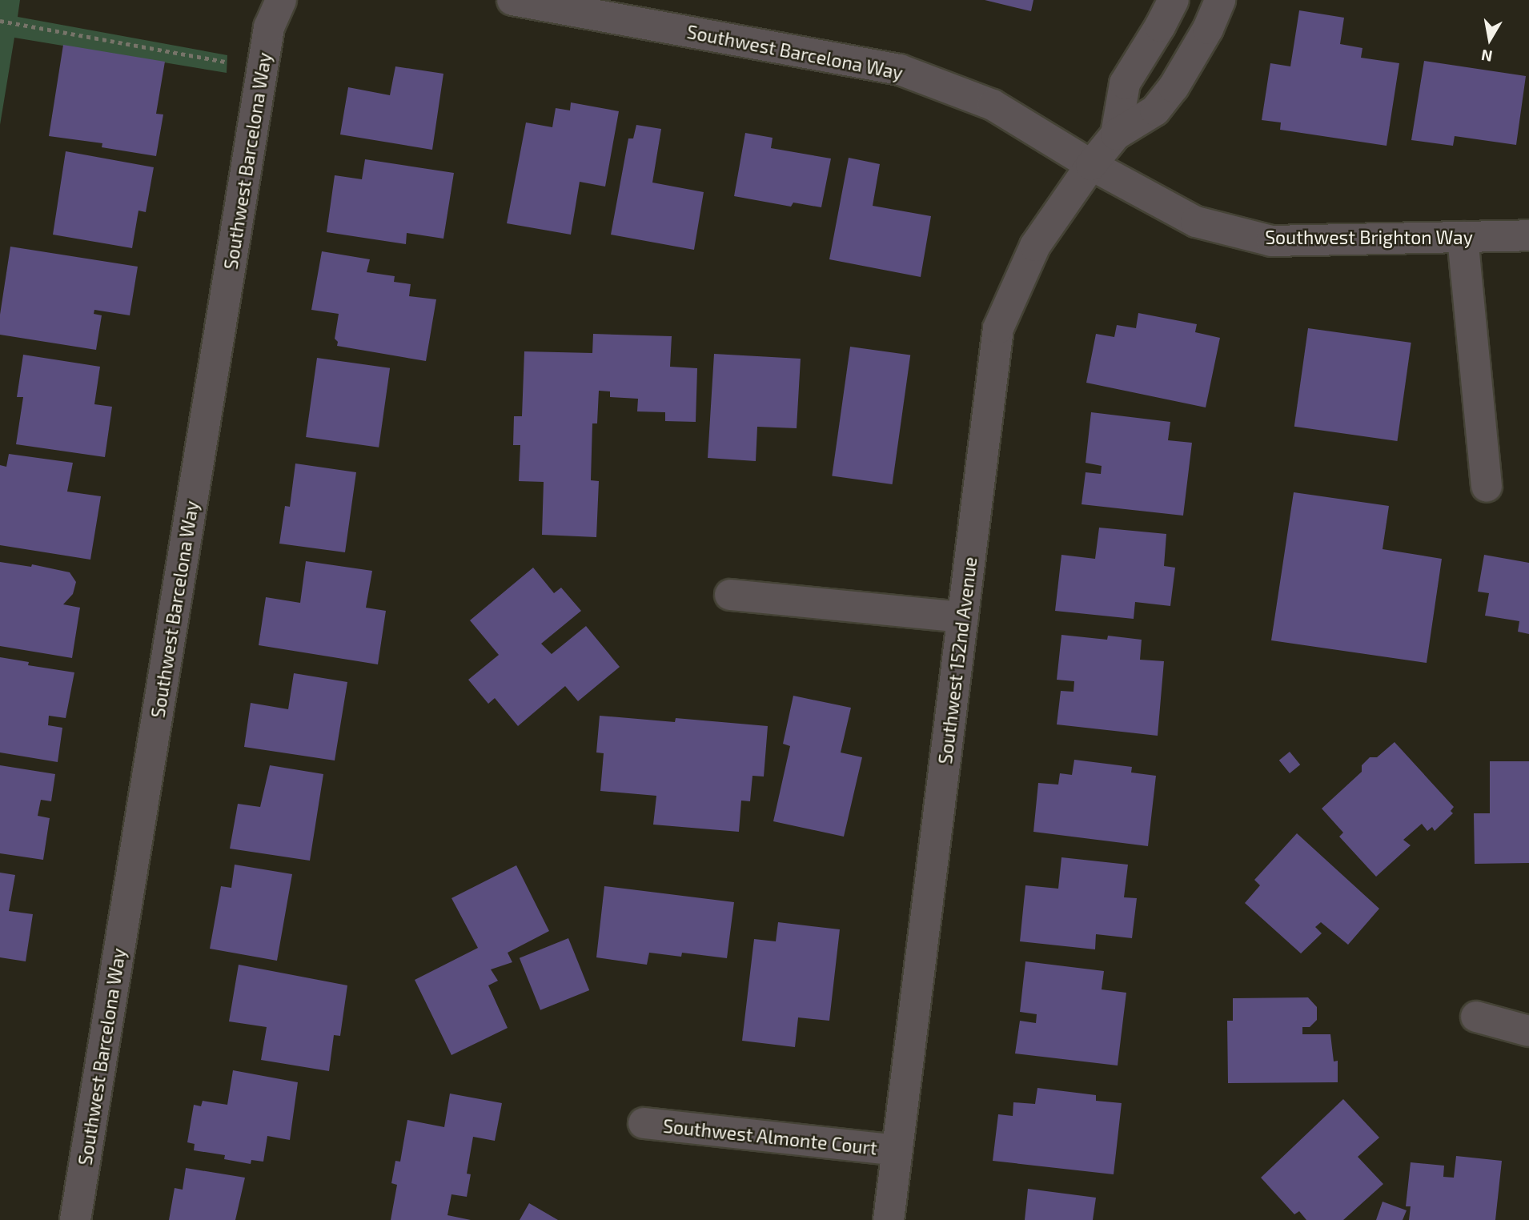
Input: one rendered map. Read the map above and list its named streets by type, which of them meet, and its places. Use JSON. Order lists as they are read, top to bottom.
{
  "streets": {
    "street": [
      "Southwest Barcelona Way",
      "Southwest Brighton Way",
      "Southwest 152nd Avenue",
      "Southwest Almonte Court"
    ]
  },
  "crossings": [
    ["Southwest Barcelona Way", "Southwest Brighton Way"],
    ["Southwest Barcelona Way", "Southwest 152nd Avenue"],
    ["Southwest Brighton Way", "Southwest 152nd Avenue"],
    ["Southwest 152nd Avenue", "Southwest Almonte Court"]
  ],
  "north": "bottom"
}
